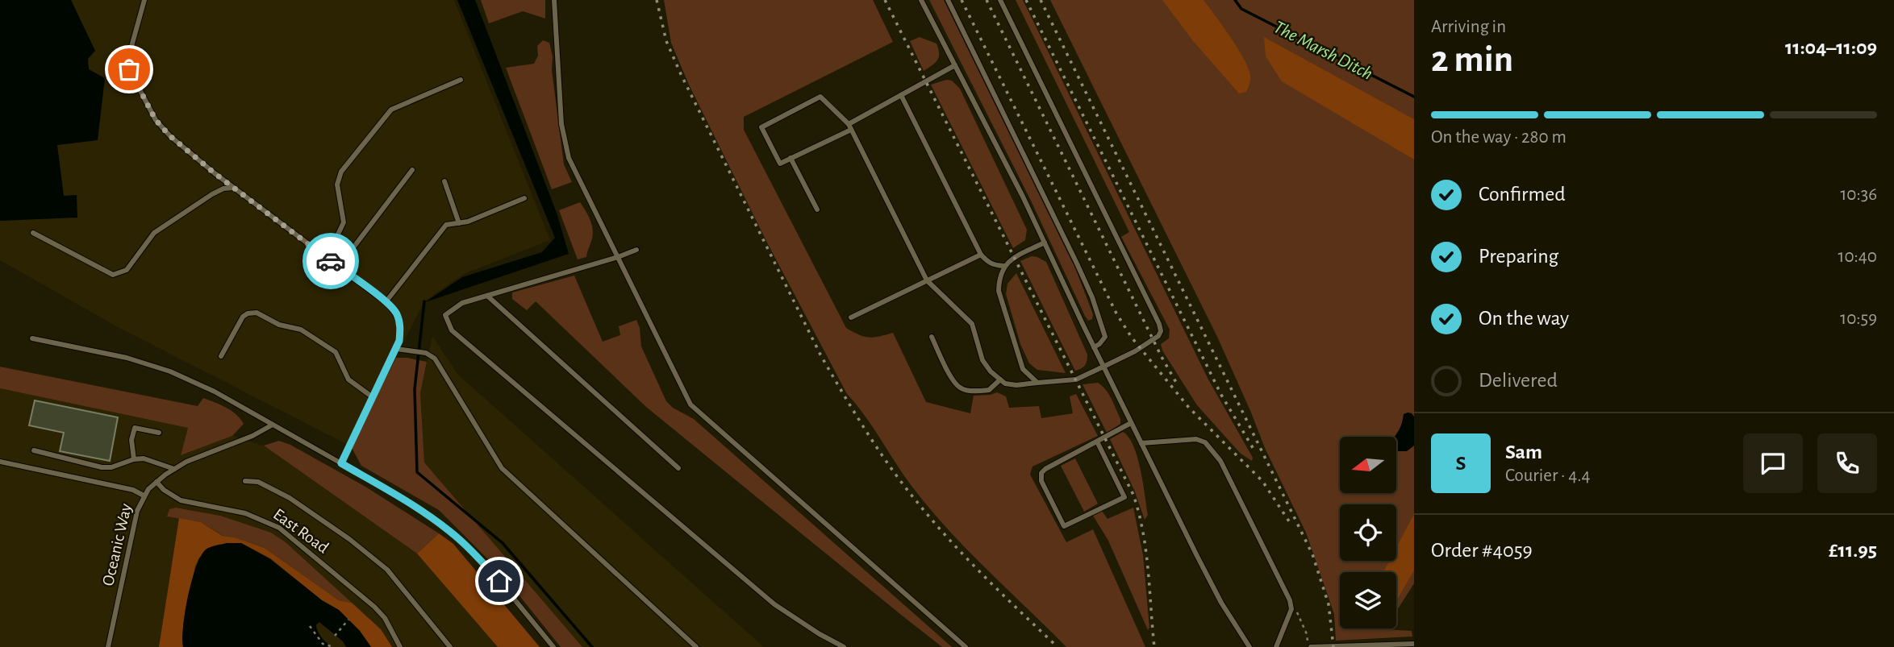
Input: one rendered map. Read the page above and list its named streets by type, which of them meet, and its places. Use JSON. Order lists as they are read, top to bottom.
{
  "streets": {
    "lane": ["East Road", "Oceanic Way"]
  },
  "crossings": [
    ["East Road", "Oceanic Way"]
  ],
  "water": ["The Marsh Ditch"],
  "north": "left",
  "page": {
    "heading": ["2 min", "Arriving in", "11:04–11:09"],
    "panel": [
      "Sam",
      "Courier · 4.4",
      "Order #4059",
      "£11.95"
    ],
    "bar": "On the way · 280 m",
    "list": [
      ["Confirmed", "10:36"],
      ["Preparing", "10:40"],
      ["On the way", "10:59"],
      "Delivered"
    ],
    "round": "S"
  }
}
